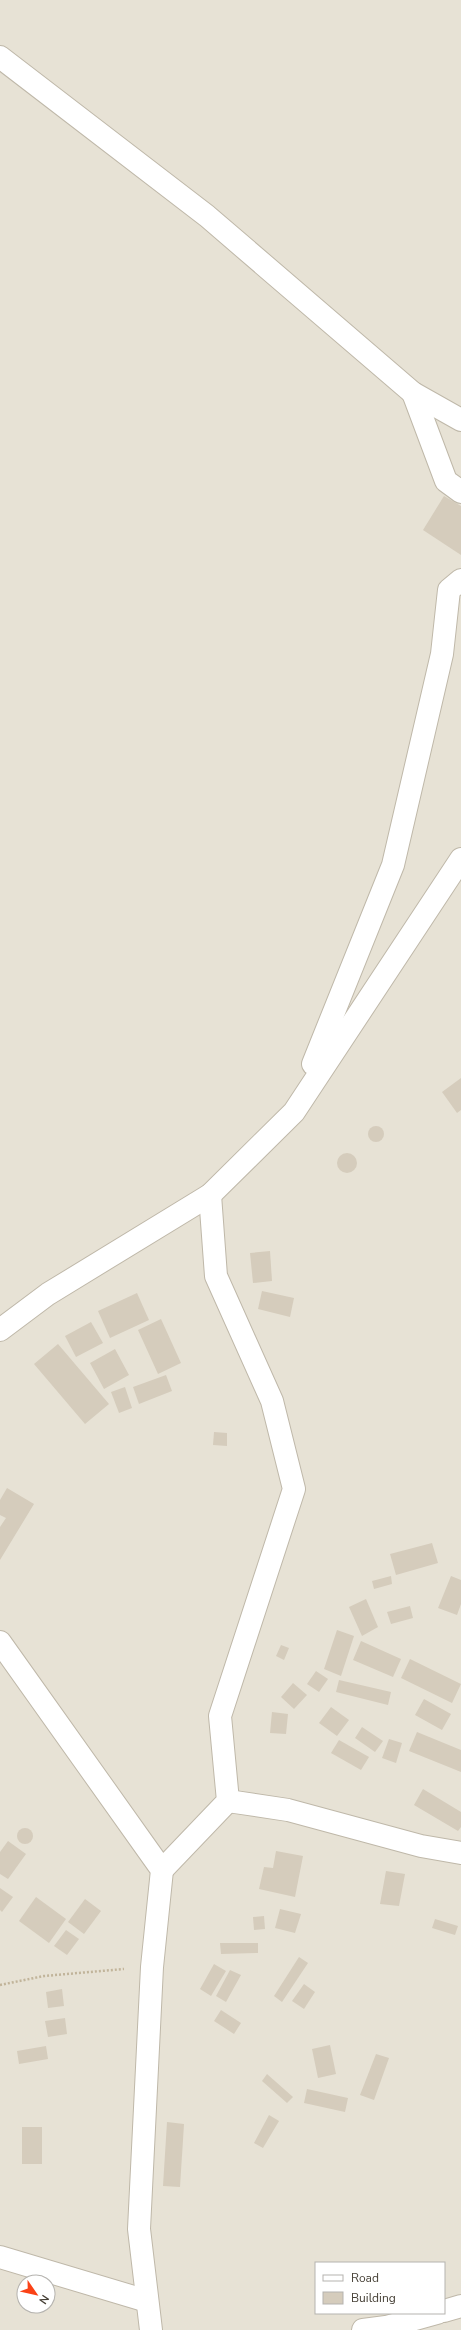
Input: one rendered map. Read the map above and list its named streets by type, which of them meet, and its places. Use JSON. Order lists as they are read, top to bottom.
{
  "legend": ["Road", "Building"],
  "north": "bottom right"
}
